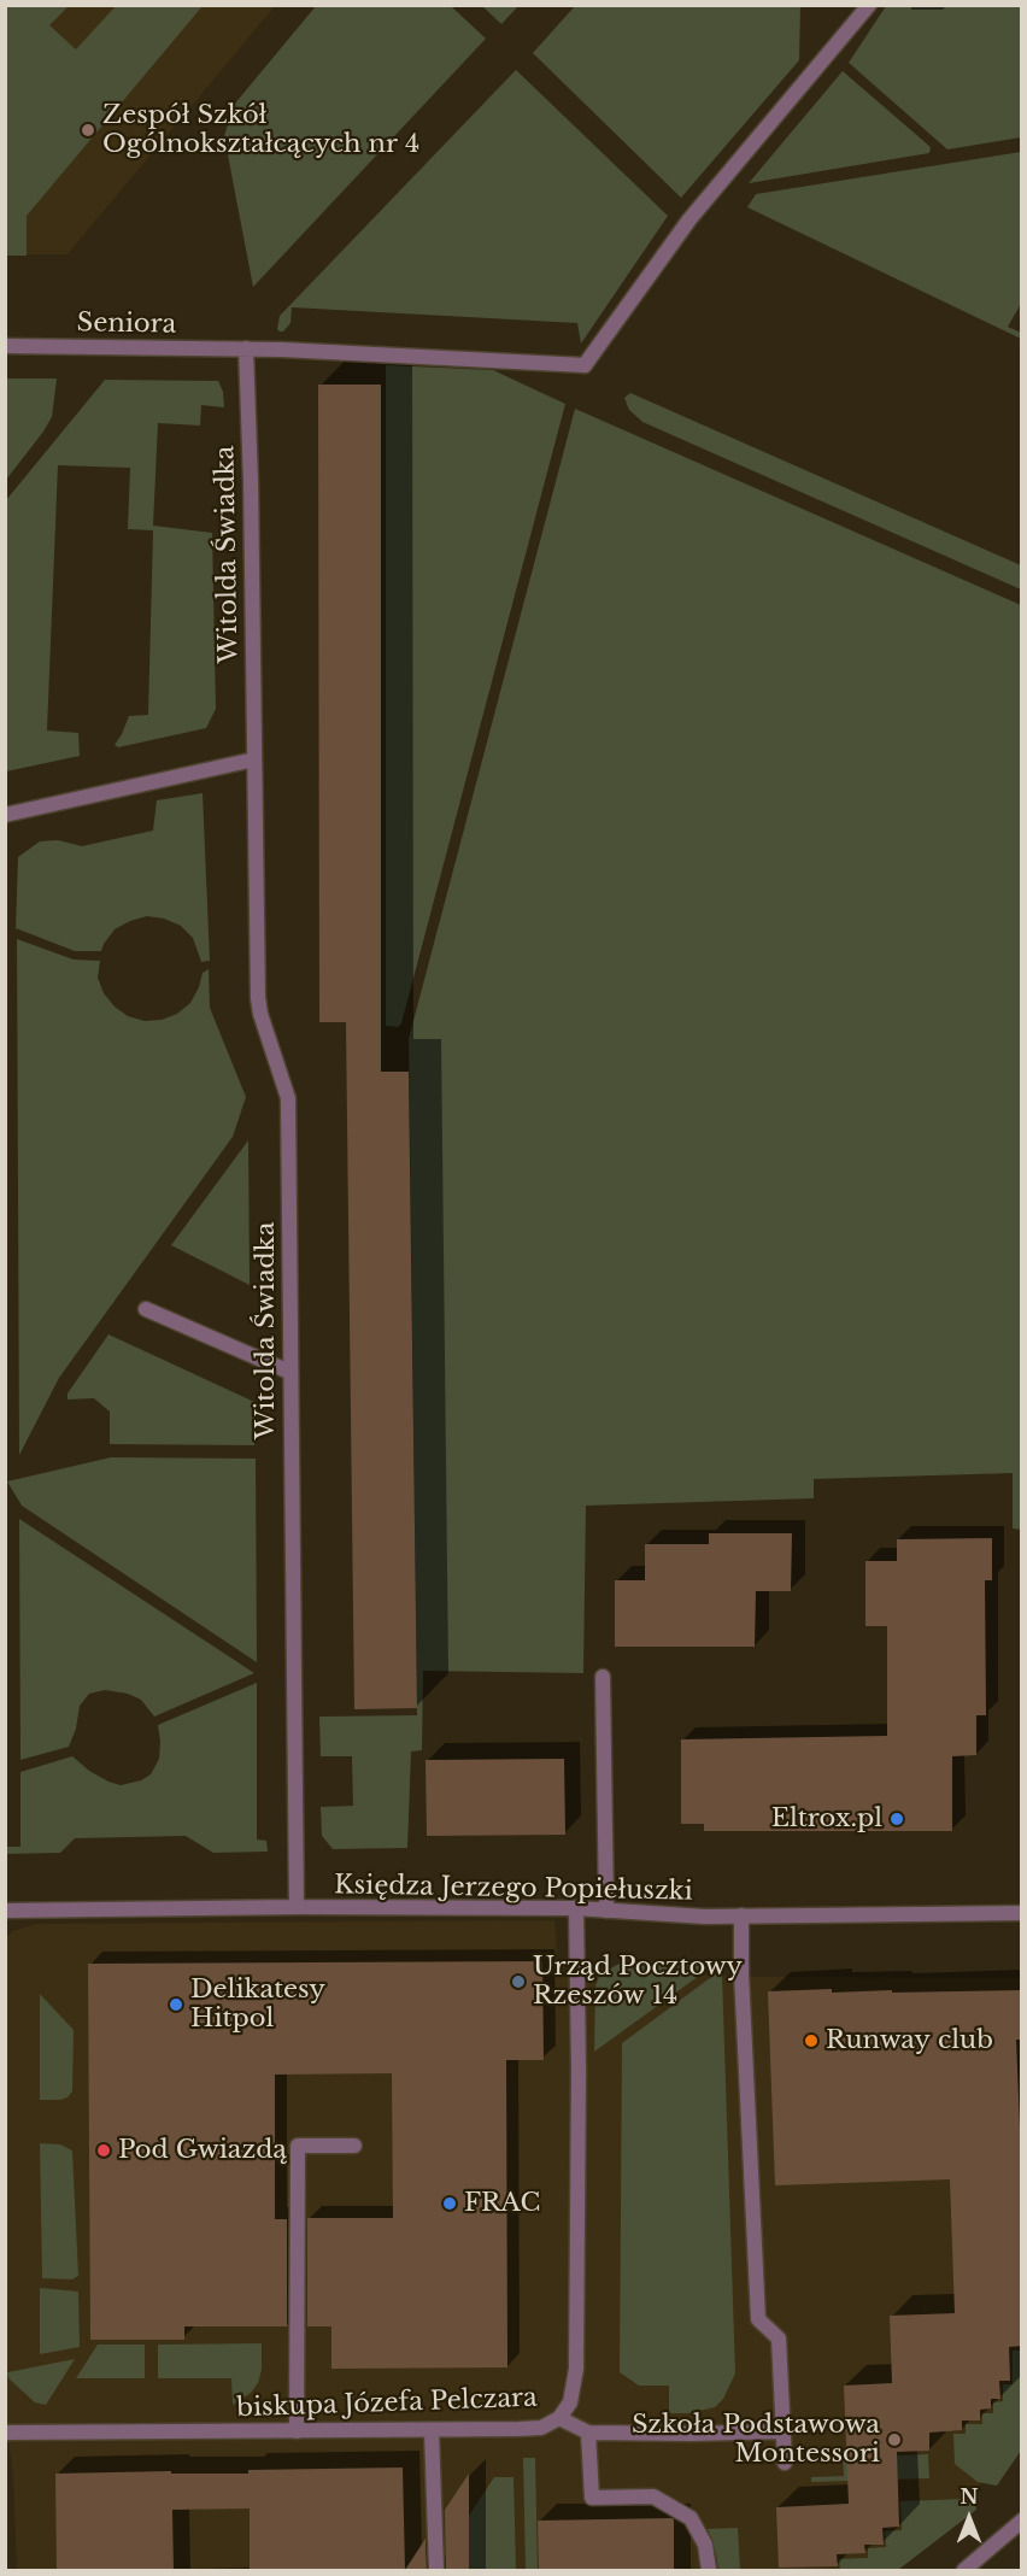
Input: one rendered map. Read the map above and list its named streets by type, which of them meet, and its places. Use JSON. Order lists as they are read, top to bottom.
{
  "streets": {
    "street": [
      "Seniora",
      "Witolda Świadka",
      "Księdza Jerzego Popiełuszki",
      "biskupa Józefa Pelczara"
    ]
  },
  "crossings": [
    ["Seniora", "Witolda Świadka"],
    ["Witolda Świadka", "Księdza Jerzego Popiełuszki"],
    ["Księdza Jerzego Popiełuszki", "biskupa Józefa Pelczara"]
  ],
  "places": [
    "Zespół Szkół Ogólnokształcących nr 4",
    "Eltrox.pl",
    "Urząd Pocztowy Rzeszów 14",
    "Delikatesy Hitpol",
    "Runway club",
    "Pod Gwiazdą",
    "FRAC",
    "Szkoła Podstawowa Montessori"
  ],
  "north": "top"
}
